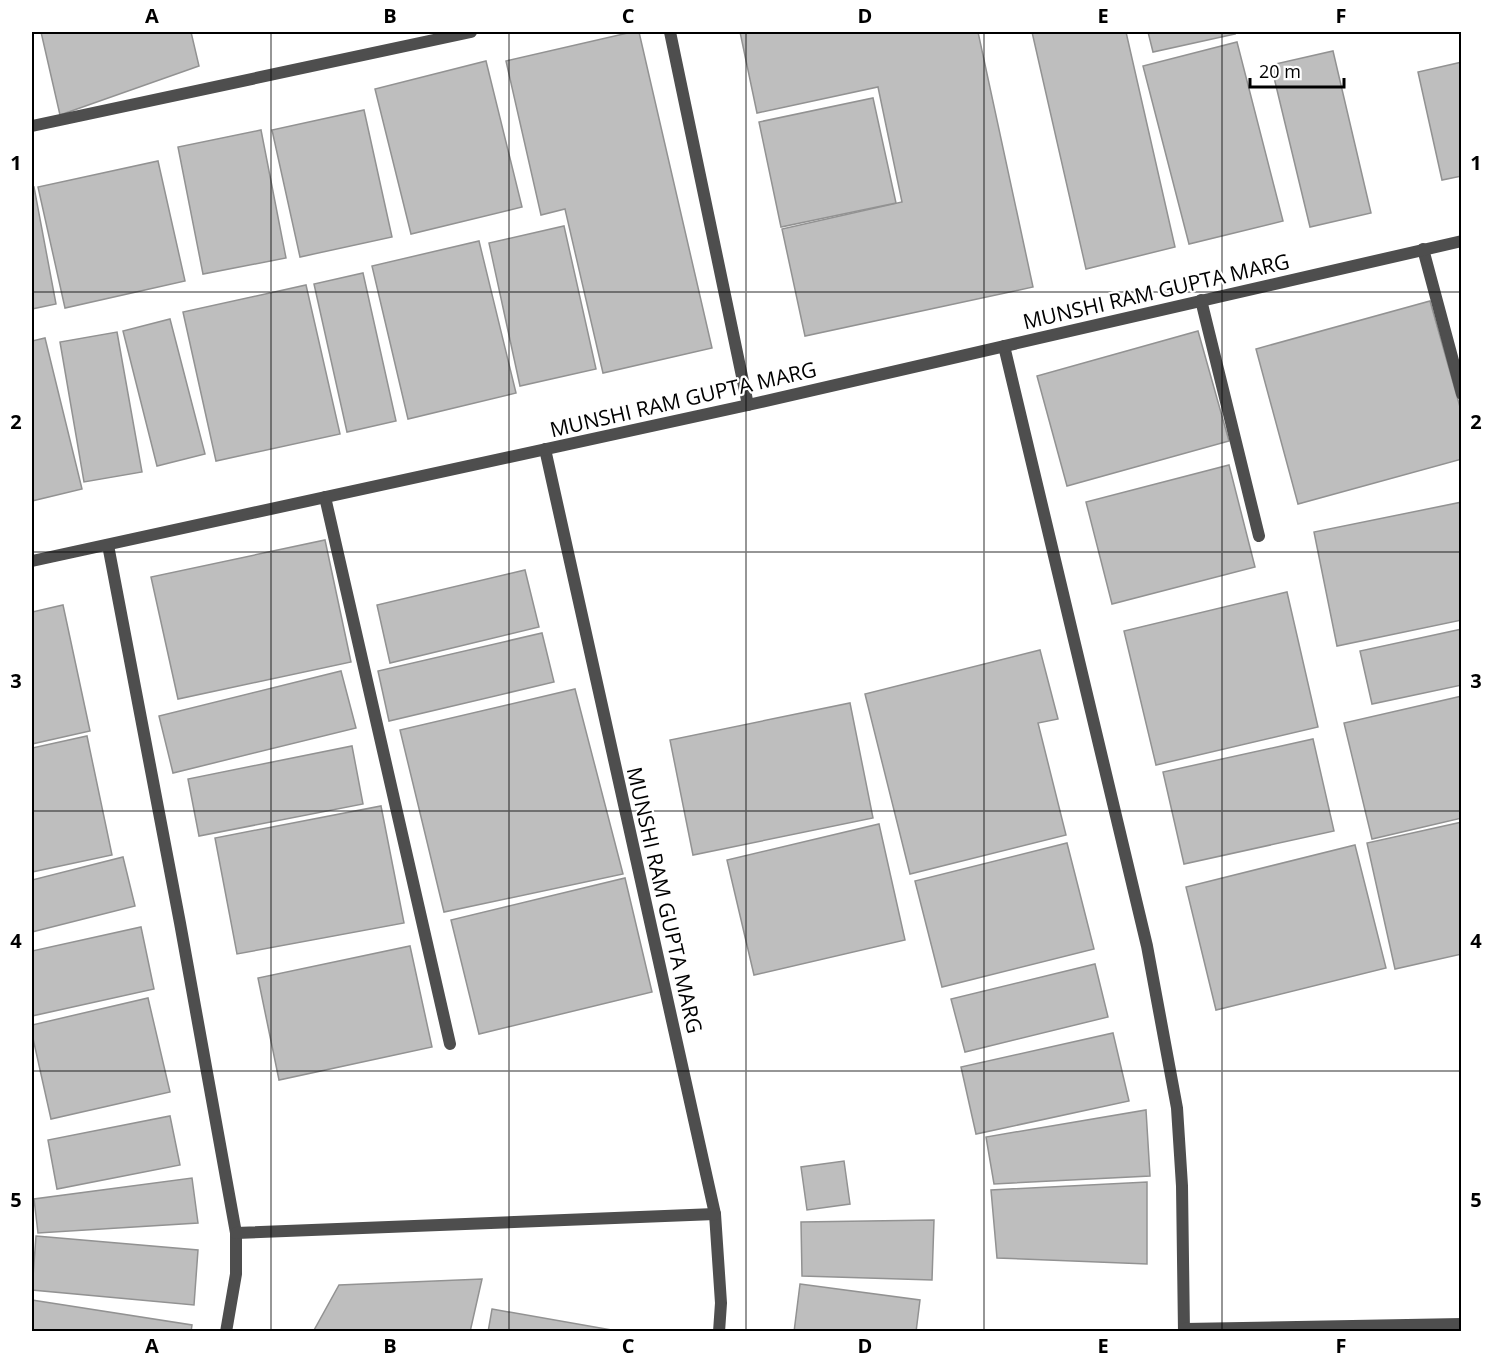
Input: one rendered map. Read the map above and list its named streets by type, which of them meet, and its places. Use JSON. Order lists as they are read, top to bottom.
{
  "streets": {
    "lane": ["MUNSHI RAM GUPTA MARG"]
  },
  "scale_bar": "20 m",
  "grid": {
    "columns": [
      "A",
      "B",
      "C",
      "D",
      "E",
      "F"
    ],
    "rows": [
      "1",
      "2",
      "3",
      "4",
      "5"
    ]
  }
}
